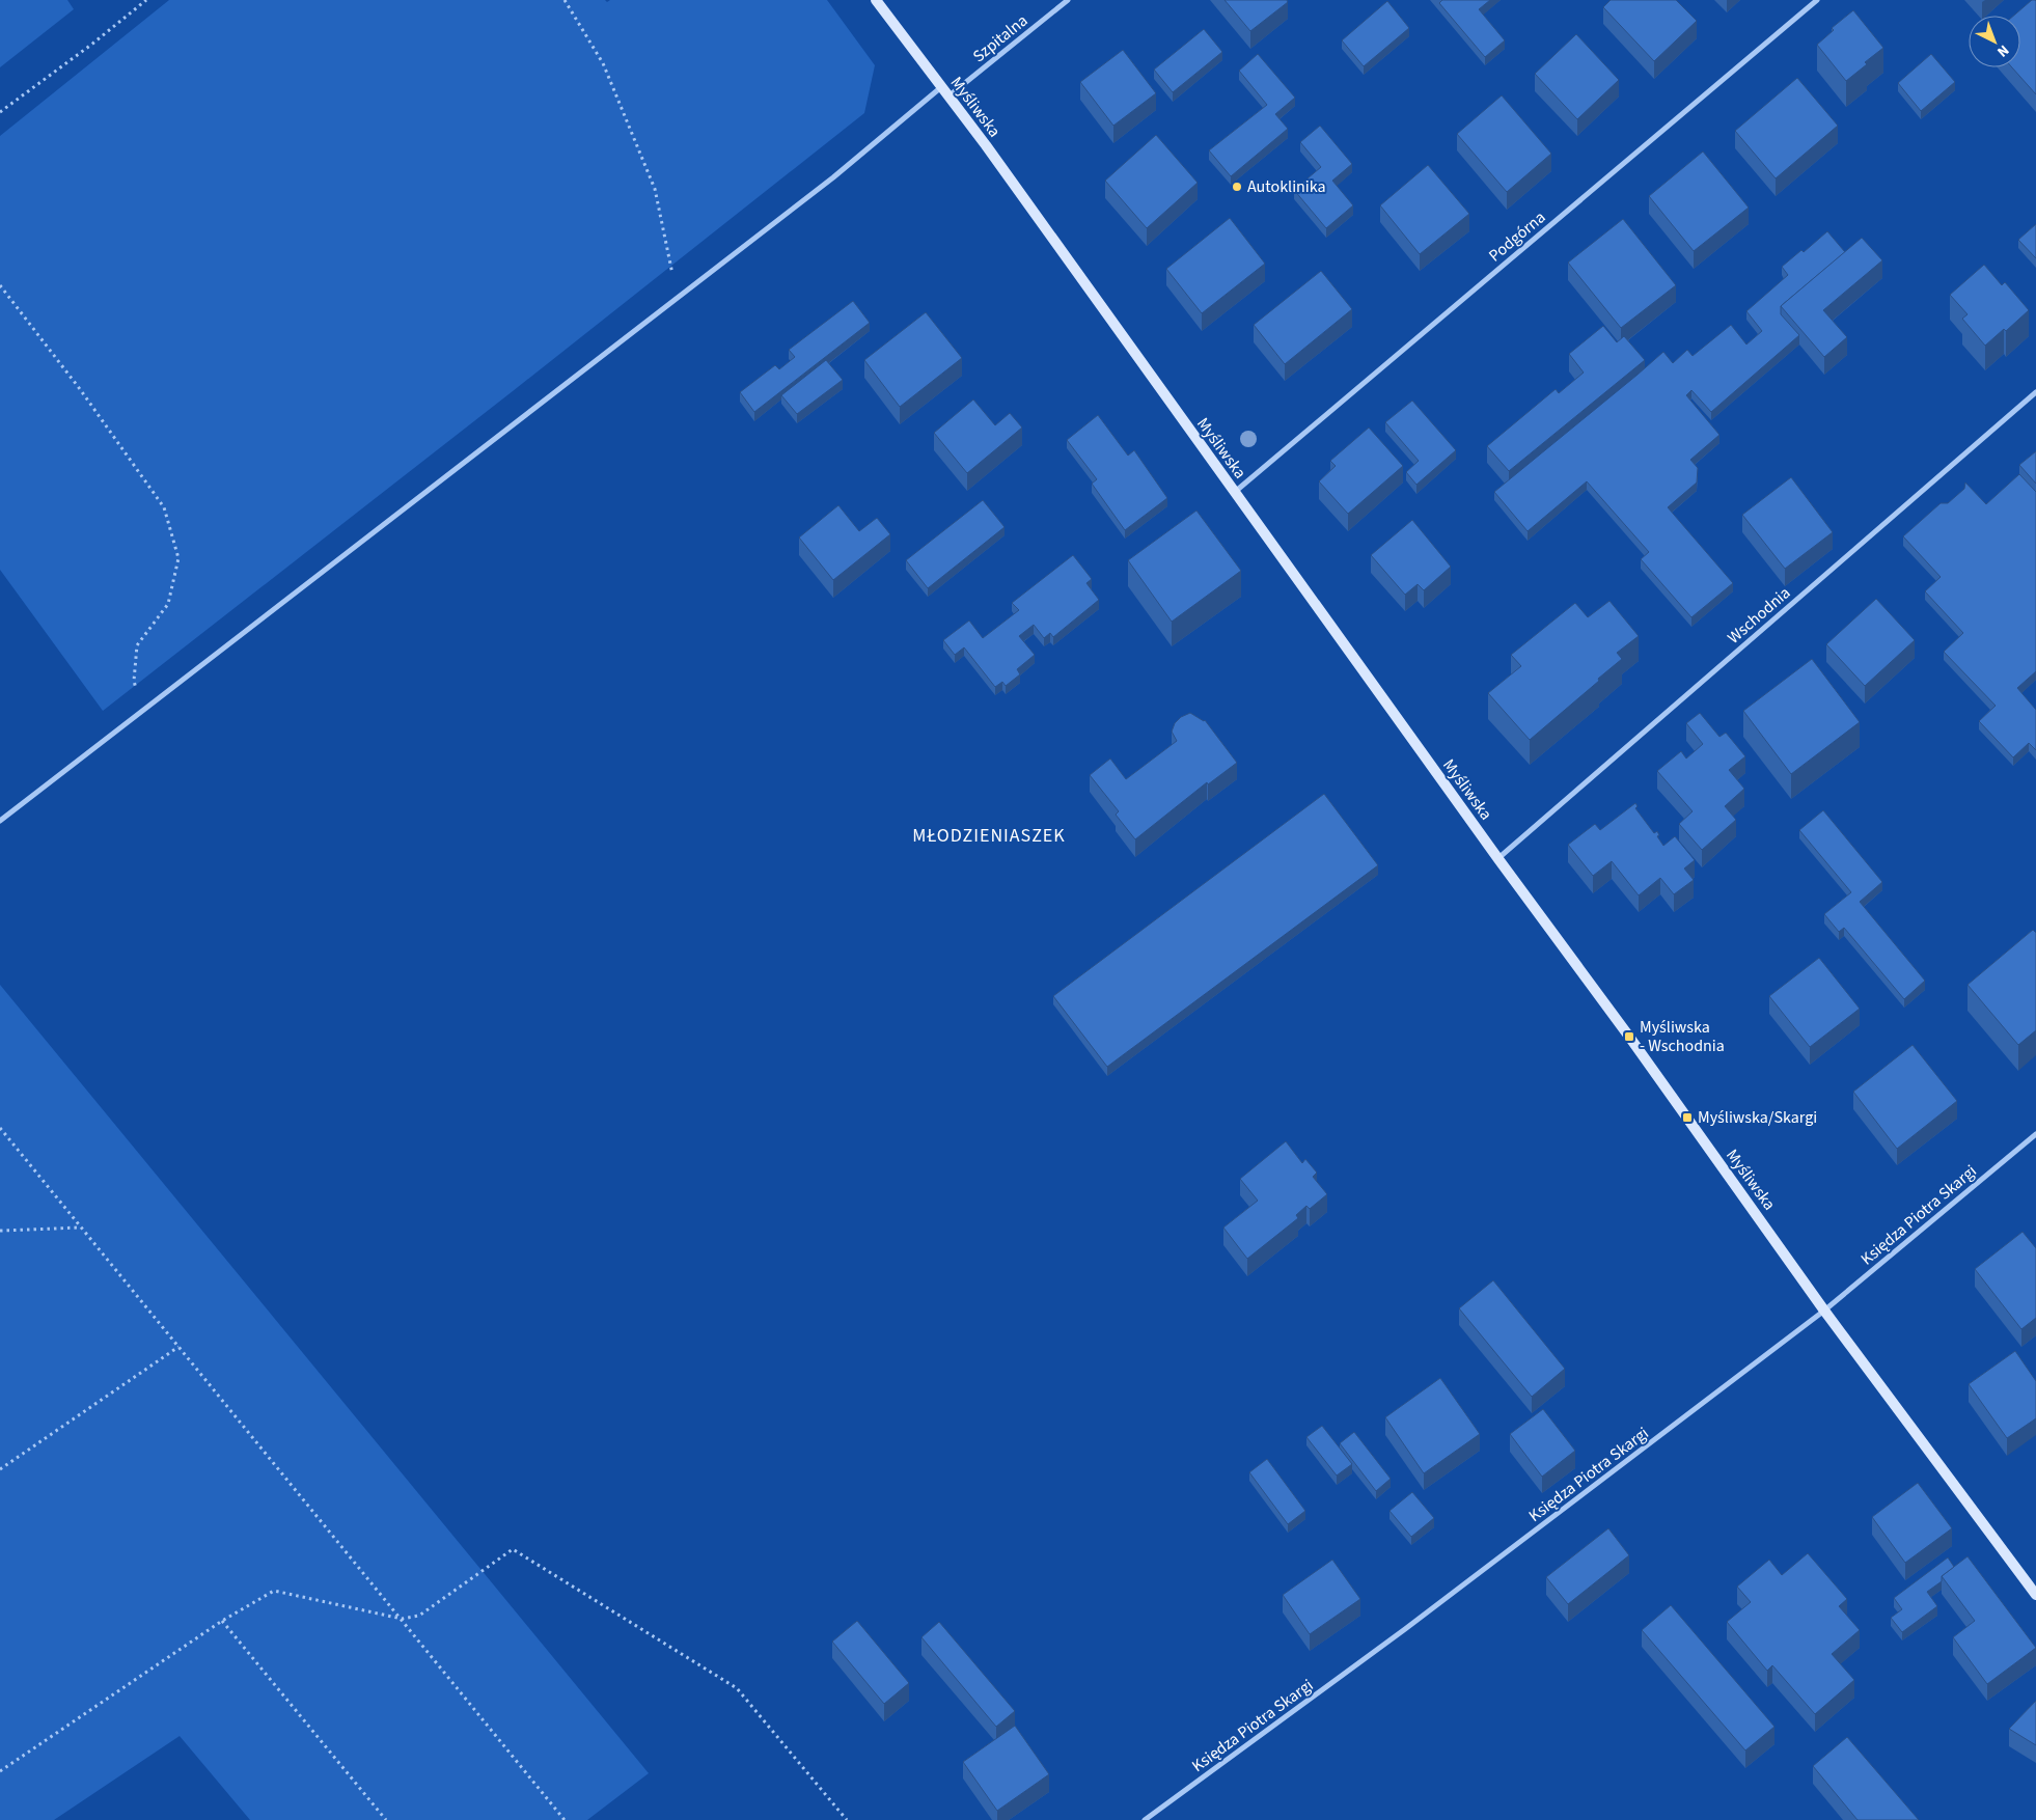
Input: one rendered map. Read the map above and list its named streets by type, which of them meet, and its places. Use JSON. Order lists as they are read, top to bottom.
{
  "streets": {
    "street": [
      "Szpitalna",
      "Myśliwska",
      "Podgórna",
      "Wschodnia",
      "Księdza Piotra Skargi"
    ]
  },
  "crossings": [
    ["Szpitalna", "Myśliwska"],
    ["Myśliwska", "Podgórna"],
    ["Myśliwska", "Wschodnia"],
    ["Myśliwska", "Księdza Piotra Skargi"]
  ],
  "districts": ["MŁODZIENIASZEK"],
  "places": {
    "other": ["Autoklinika"],
    "transit": ["Myśliwska - Wschodnia", "Myśliwska/Skargi"]
  },
  "north": "bottom right"
}
